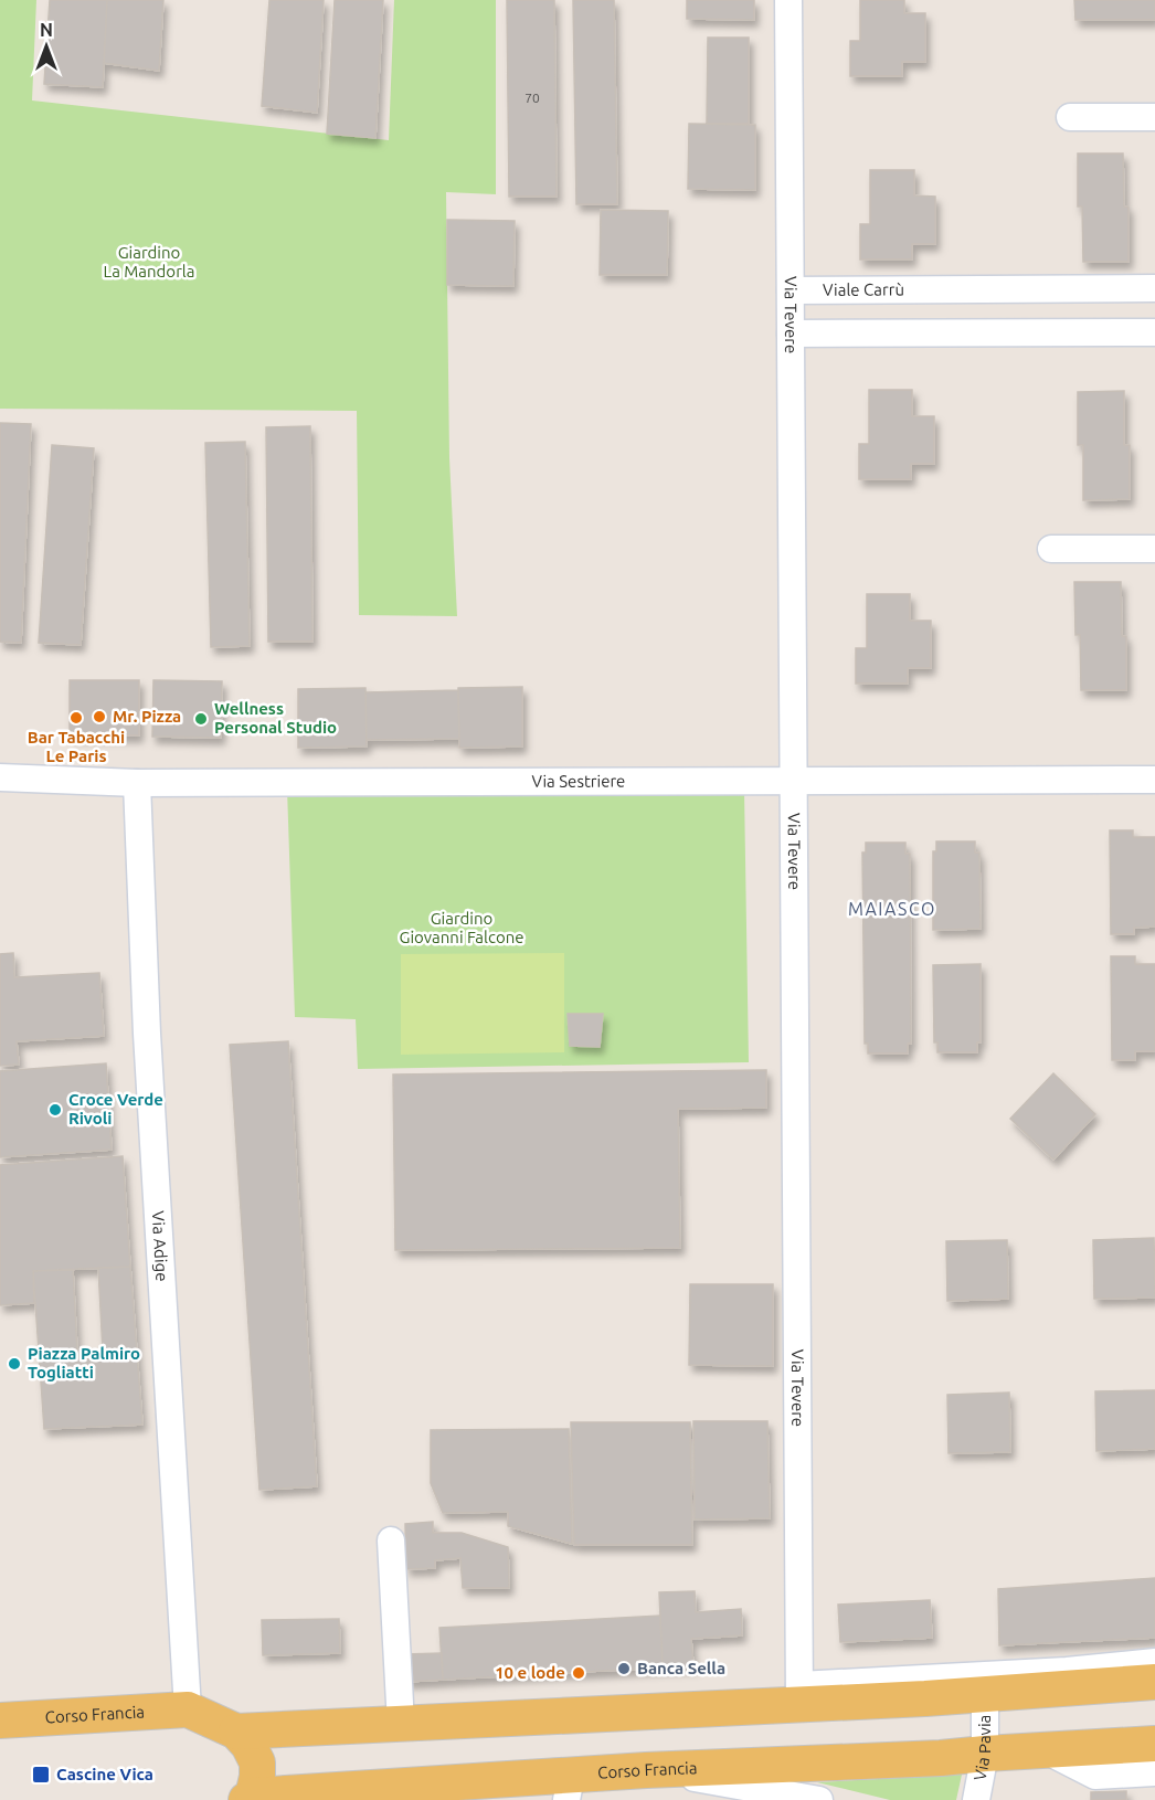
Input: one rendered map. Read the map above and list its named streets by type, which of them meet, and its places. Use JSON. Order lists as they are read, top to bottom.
{
  "streets": {
    "main road": ["Corso Francia"],
    "street": [
      "Viale Carrù",
      "Via Tevere",
      "Via Sestriere",
      "Via Adige",
      "Via Pavia"
    ]
  },
  "crossings": [
    ["Viale Carrù", "Via Tevere"],
    ["Via Tevere", "Via Sestriere"],
    ["Via Sestriere", "Via Adige"],
    ["Via Adige", "Corso Francia"],
    ["Corso Francia", "Via Pavia"]
  ],
  "districts": ["MAIASCO"],
  "parks": ["Giardino La Mandorla", "Giardino Giovanni Falcone"],
  "places": {
    "other": [
      "Mr. Pizza",
      "Bar Tabacchi Le Paris",
      "Wellness Personal Studio",
      "Croce Verde Rivoli",
      "Piazza Palmiro Togliatti",
      "Banca Sella",
      "10 e lode"
    ],
    "transit": ["Cascine Vica"]
  },
  "house_numbers": ["70"],
  "north": "top"
}
